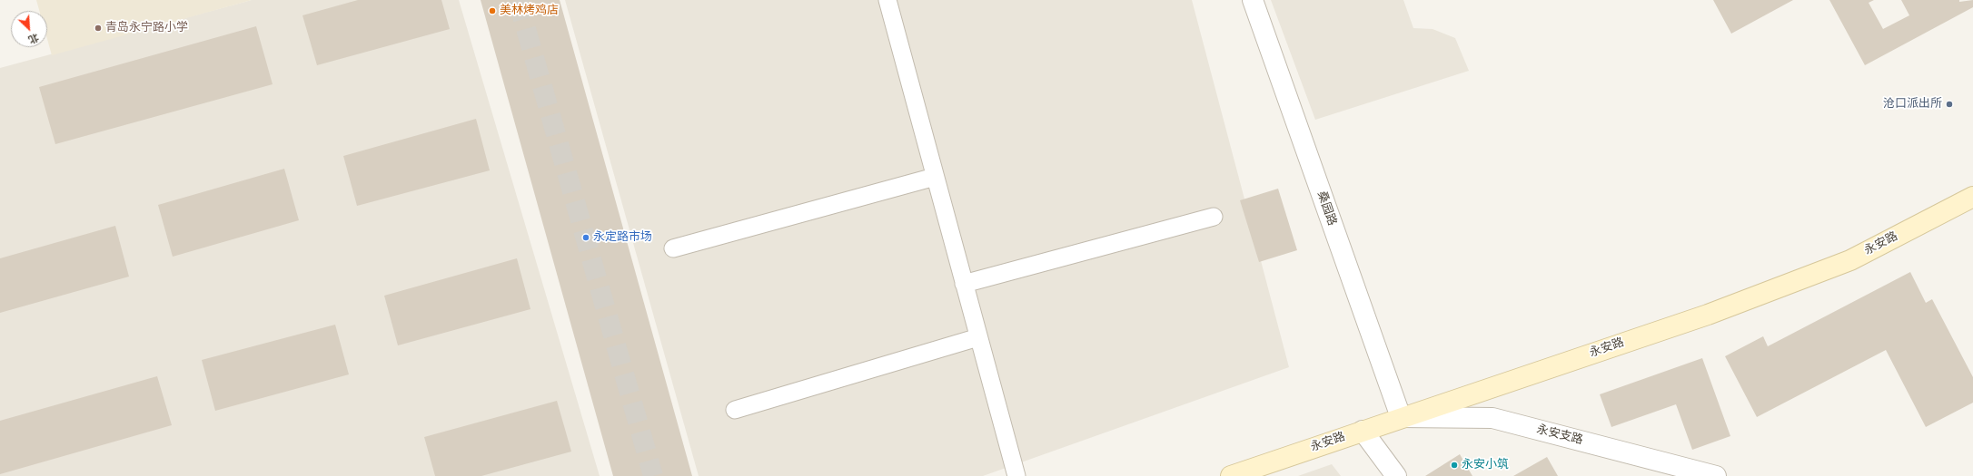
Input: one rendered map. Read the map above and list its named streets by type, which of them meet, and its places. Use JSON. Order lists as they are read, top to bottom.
{
  "streets": {
    "street": ["桑园路", "永安路", "永安支路"]
  },
  "crossings": [
    ["桑园路", "永安路"],
    ["桑园路", "永安支路"],
    ["永安路", "永安支路"]
  ],
  "places": [
    "美林烤鸡店",
    "青岛永宁路小学",
    "沧口派出所",
    "永定路市场",
    "永安小筑"
  ],
  "north": "bottom right"
}
